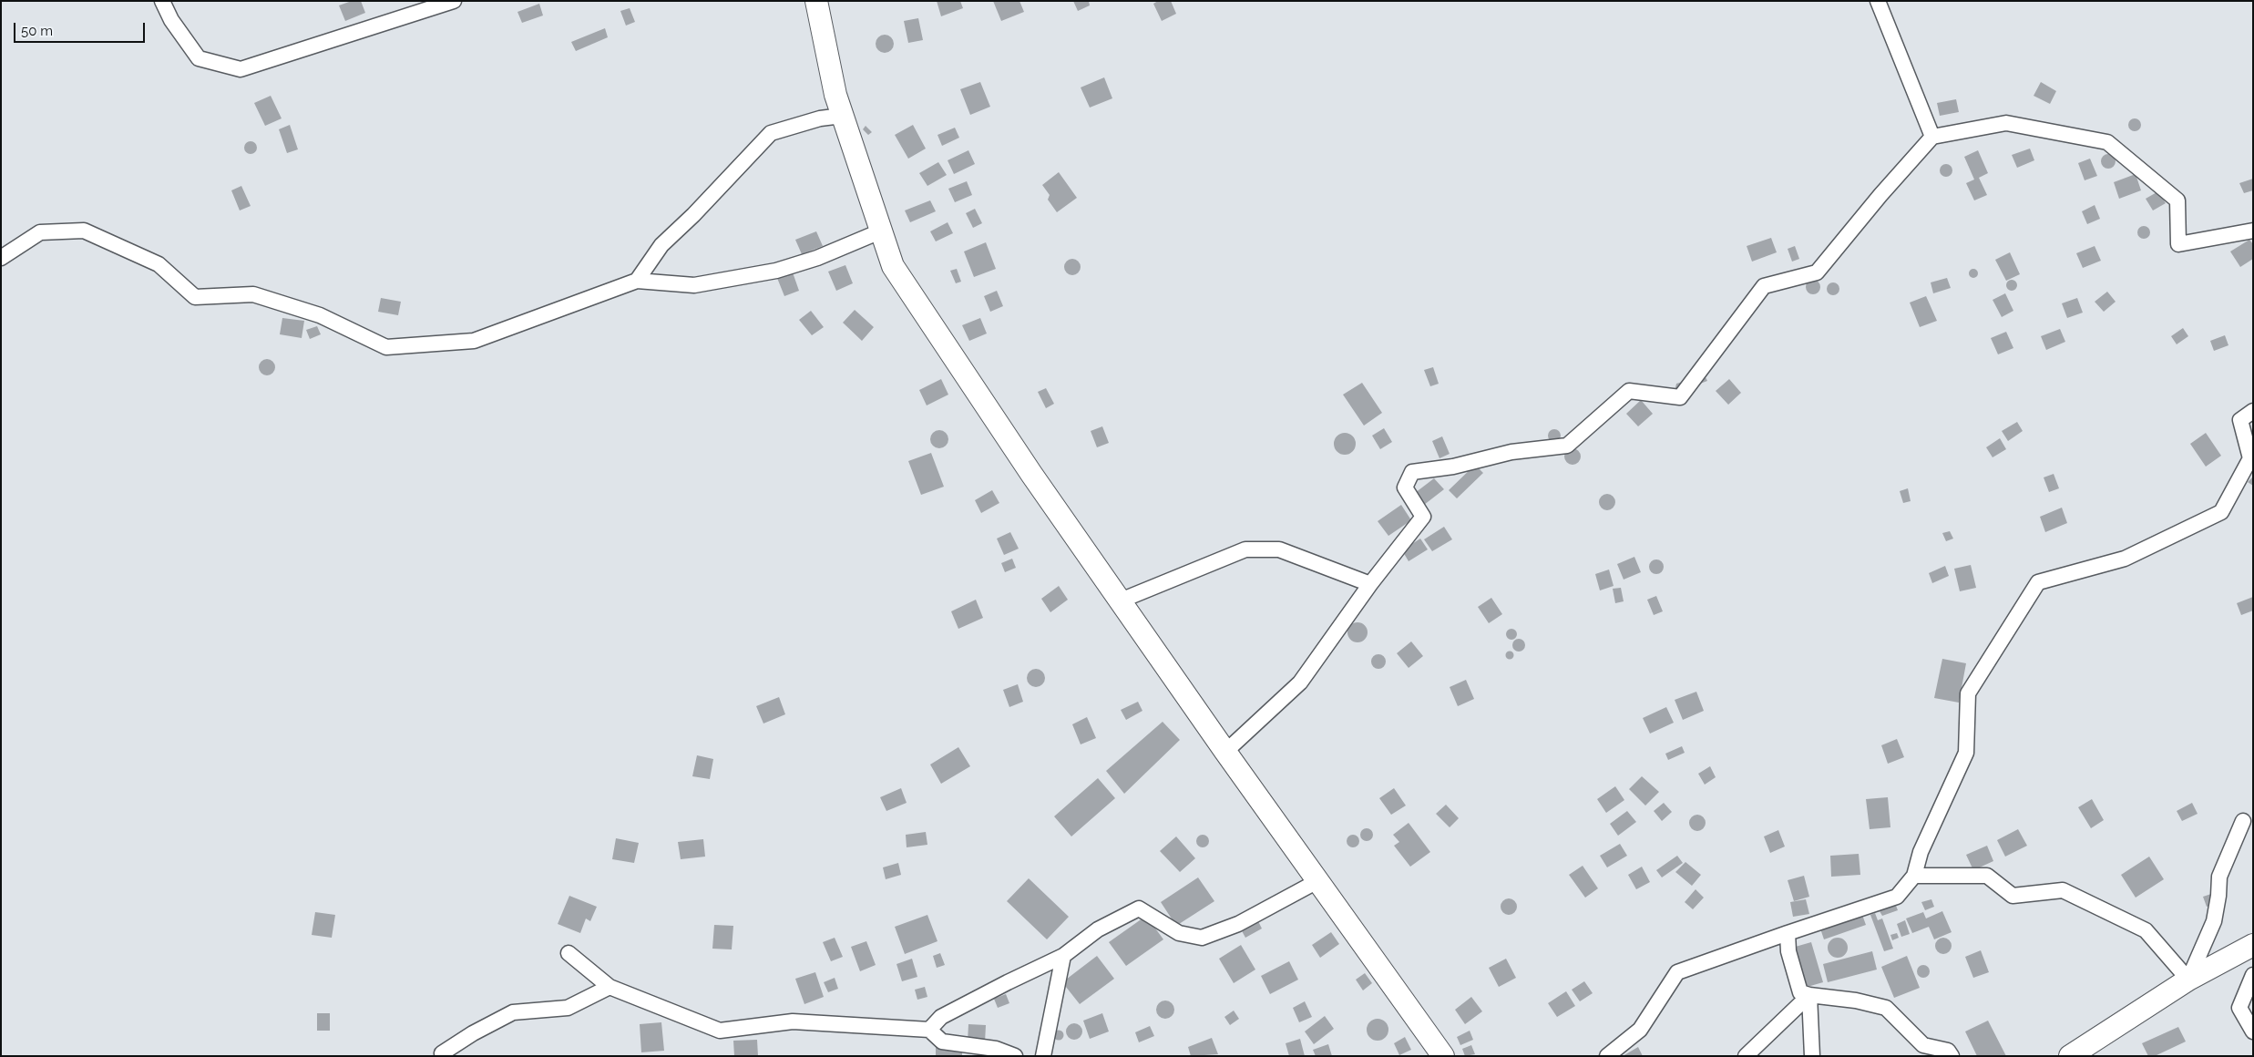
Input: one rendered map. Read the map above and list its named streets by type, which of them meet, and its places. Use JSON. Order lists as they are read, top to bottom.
{
  "scale_bar": "50 m"
}
